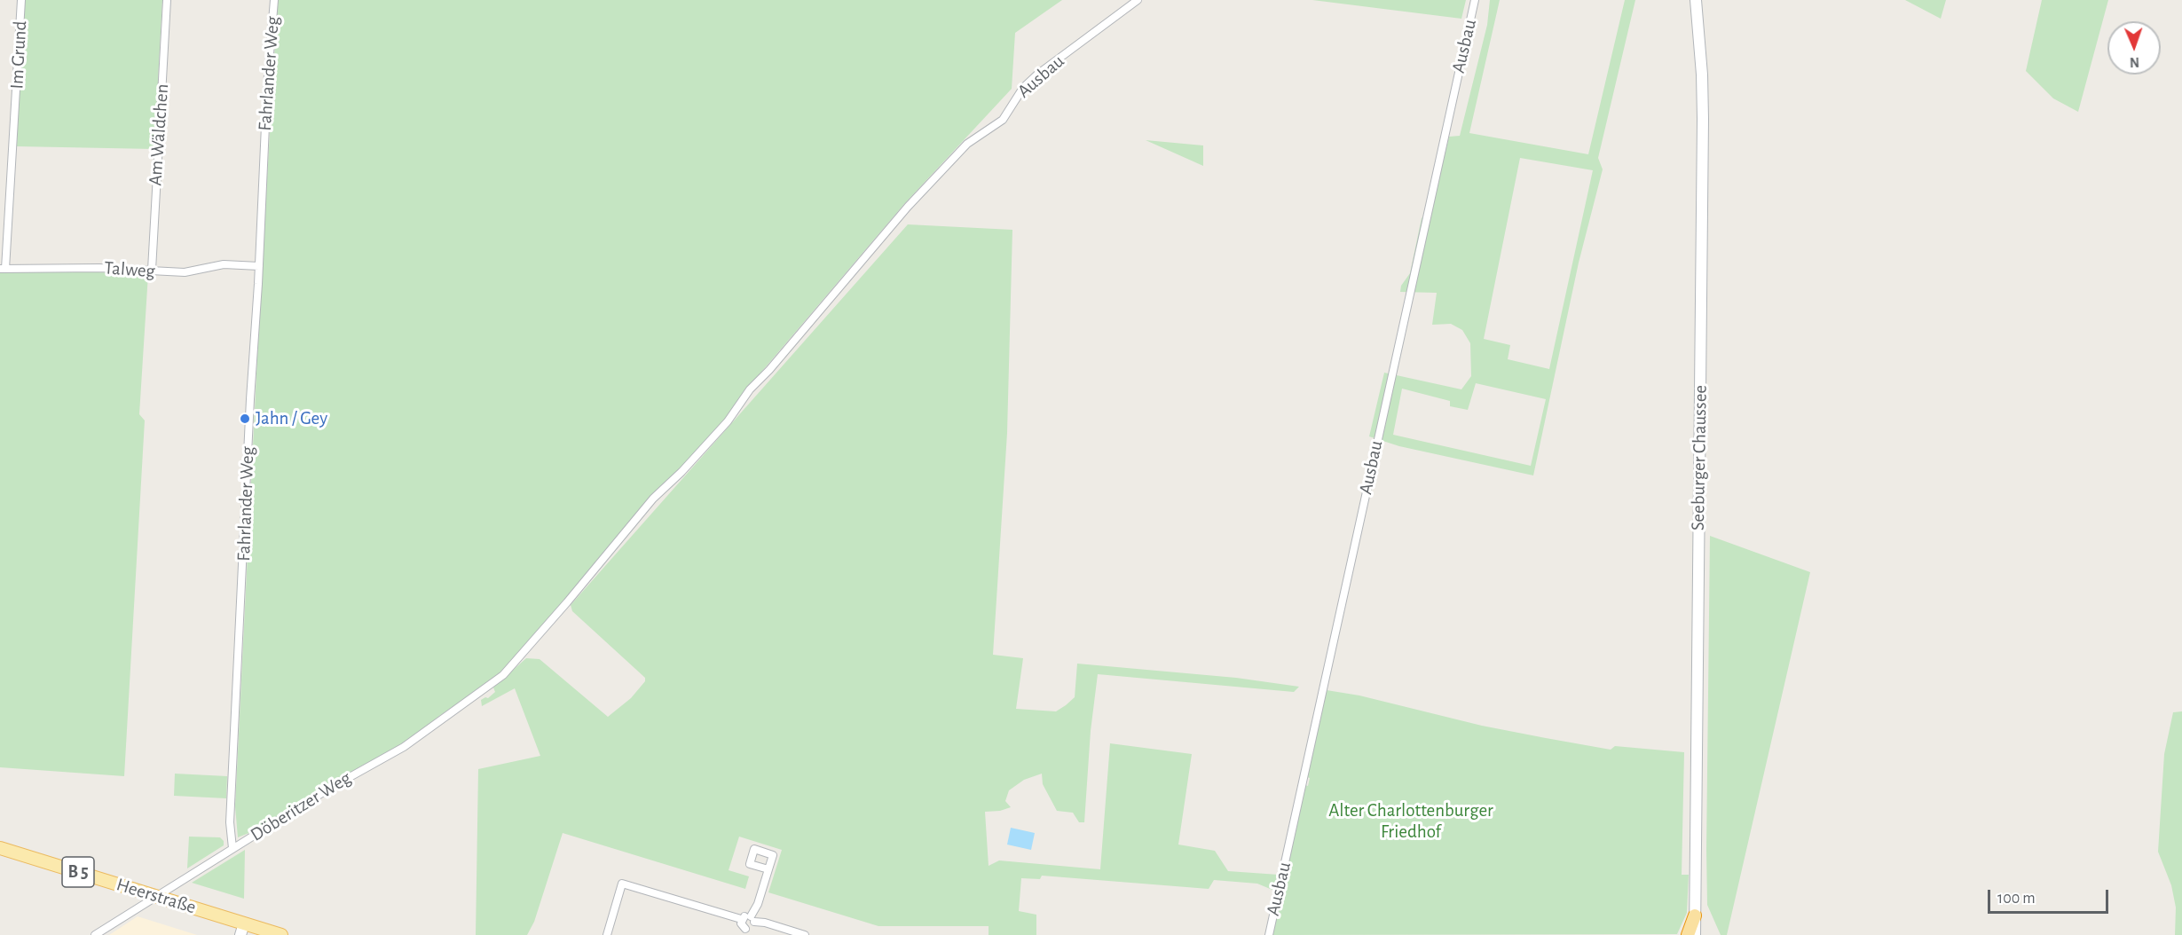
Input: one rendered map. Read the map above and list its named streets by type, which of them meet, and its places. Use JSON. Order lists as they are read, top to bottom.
{
  "streets": {
    "main road": ["Seeburger Chaussee", "B 5", "Heerstraße"],
    "street": [
      "Ausbau",
      "Im Grund",
      "Fahrlander Weg",
      "Am Wäldchen",
      "Talweg",
      "Döberitzer Weg"
    ]
  },
  "crossings": [
    ["Ausbau", "Döberitzer Weg"],
    ["Im Grund", "Talweg"],
    ["Fahrlander Weg", "Talweg"],
    ["Fahrlander Weg", "Döberitzer Weg"],
    ["Am Wäldchen", "Talweg"],
    ["Döberitzer Weg", "Heerstraße"]
  ],
  "parks": ["Alter Charlottenburger Friedhof"],
  "places": ["Jahn / Gey"],
  "scale_bar": "100 m",
  "north": "bottom"
}
